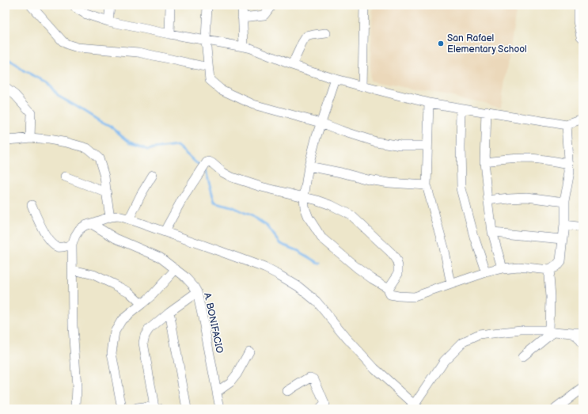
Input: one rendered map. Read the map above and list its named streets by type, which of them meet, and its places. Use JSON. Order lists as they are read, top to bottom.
{
  "streets": {
    "street": ["A. BONIFACIO"]
  },
  "places": ["San Rafael Elementary School"]
}
